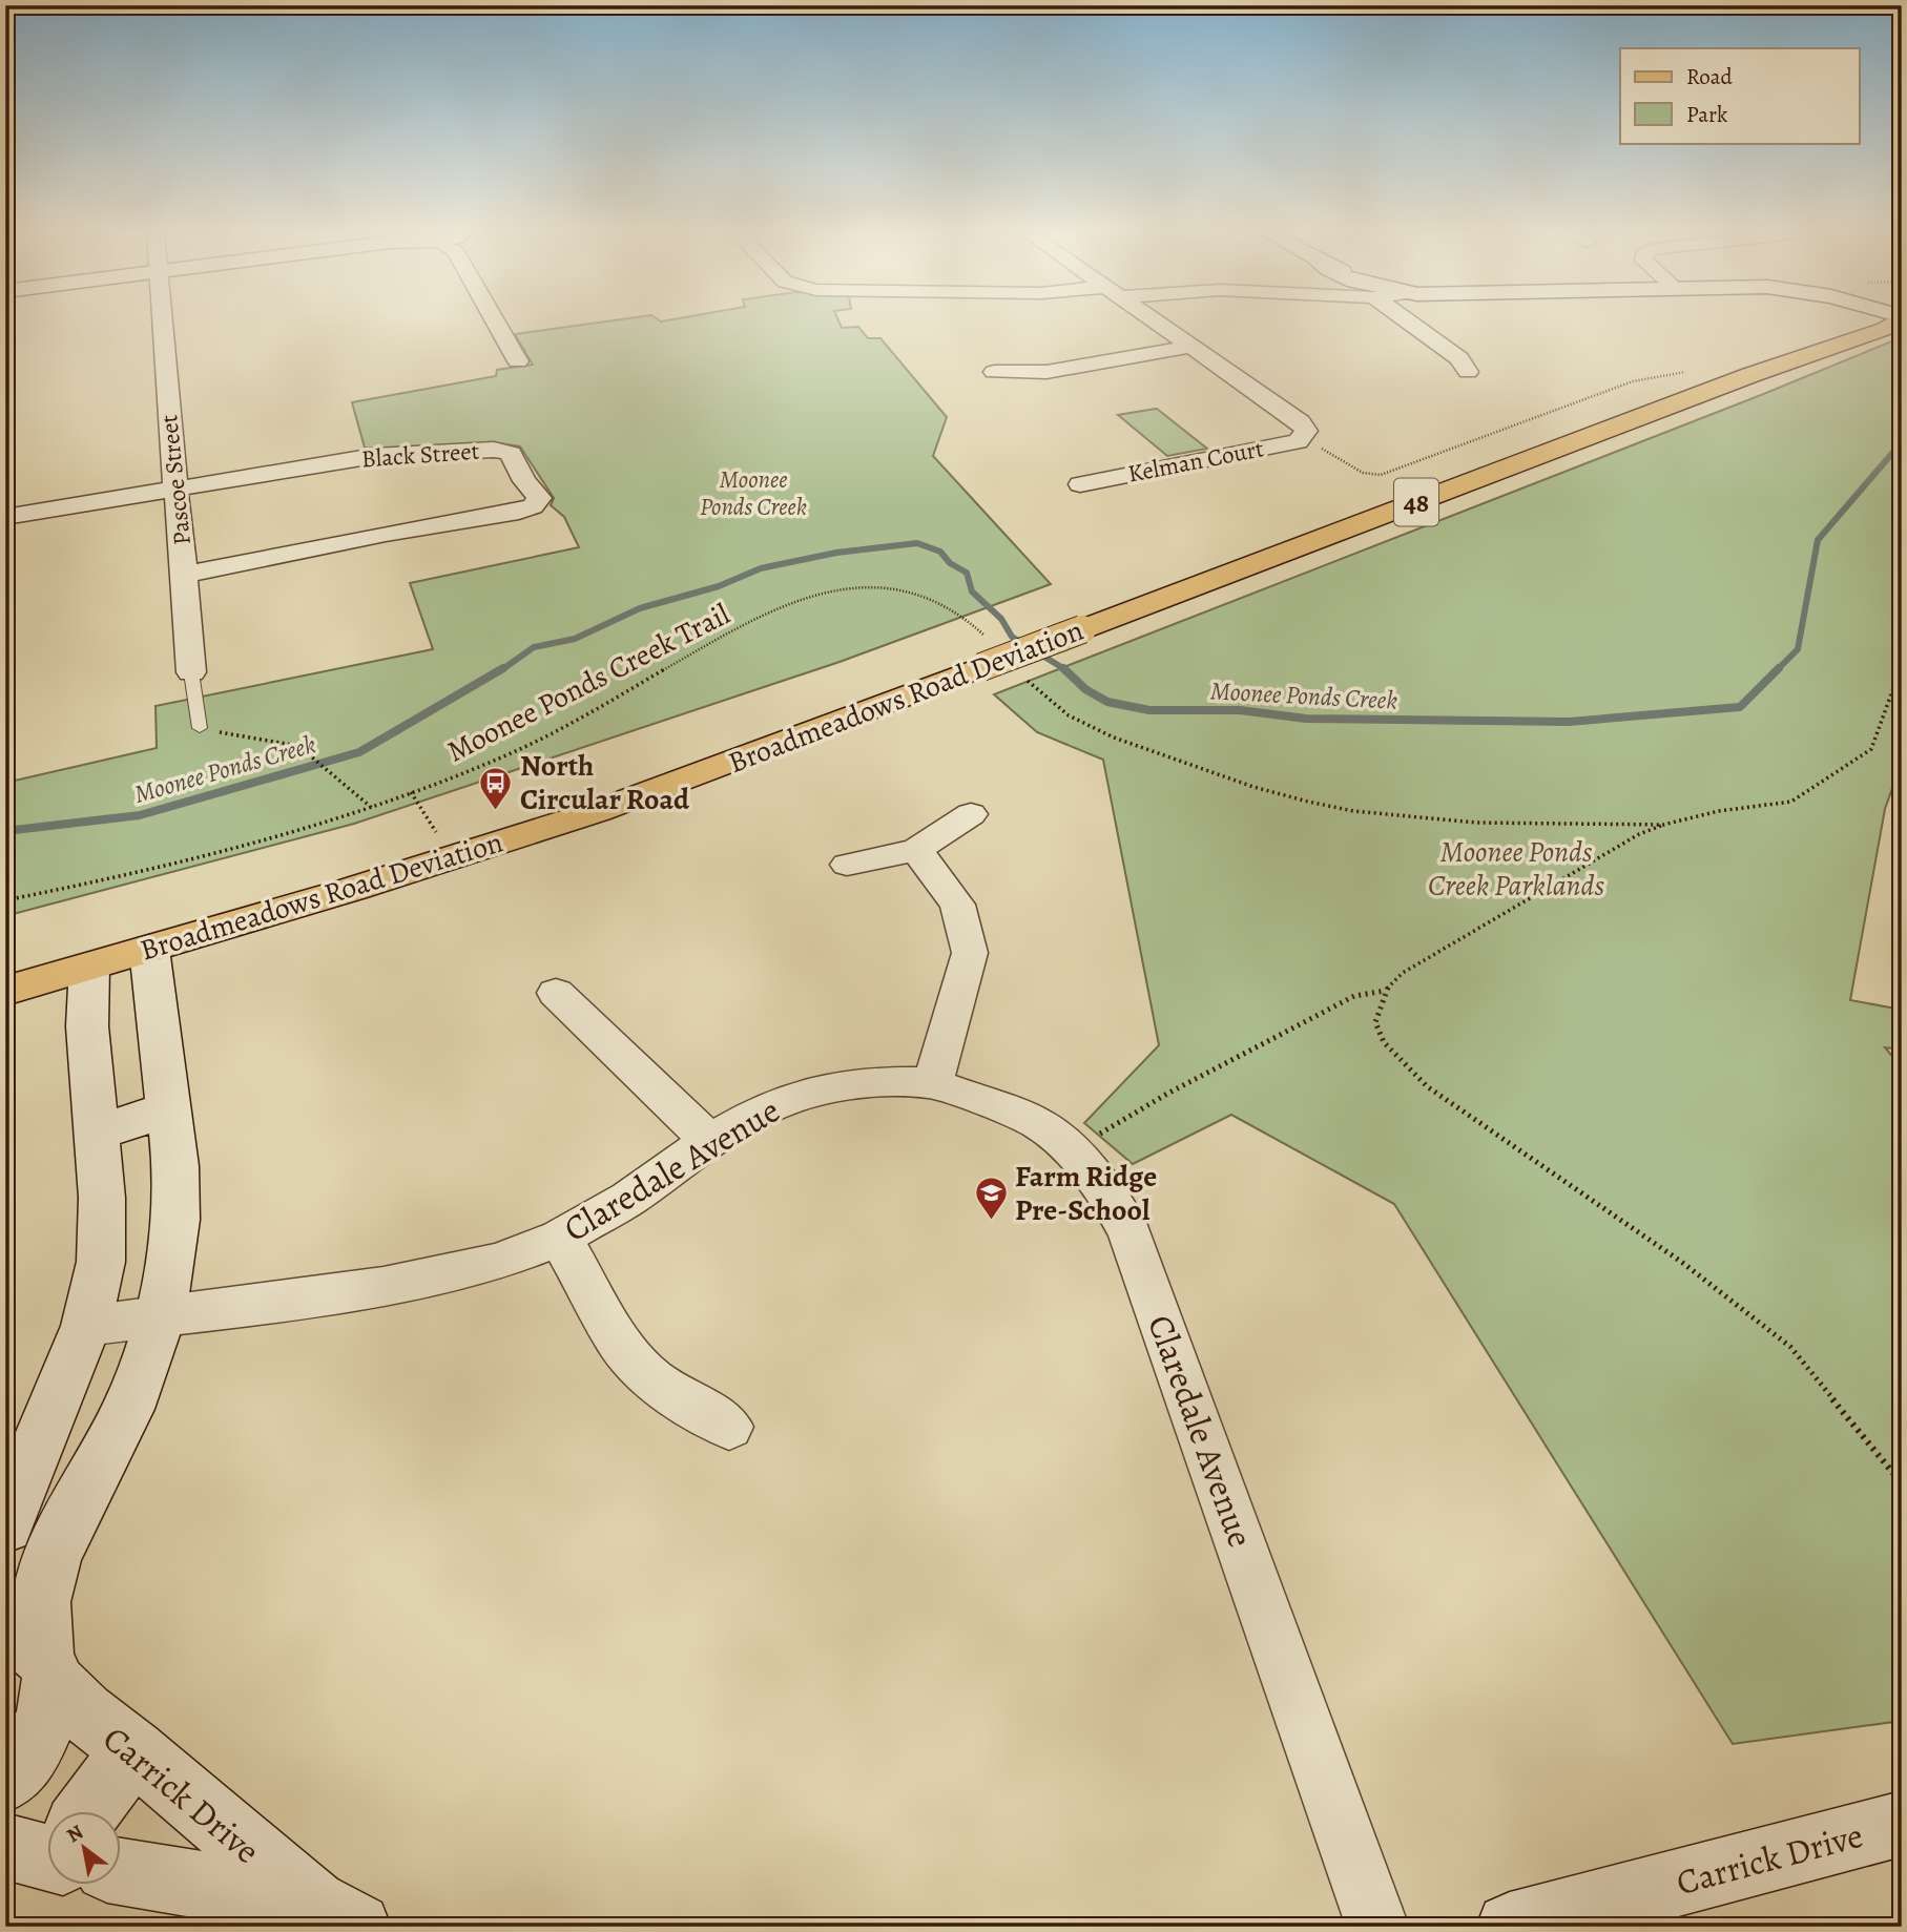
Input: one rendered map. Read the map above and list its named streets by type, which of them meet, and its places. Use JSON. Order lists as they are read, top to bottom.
{
  "streets": {
    "main road": ["48", "Broadmeadows Road Deviation"],
    "street": [
      "Black Street",
      "Kelman Court",
      "Pascoe Street",
      "Claredale Avenue",
      "Carrick Drive"
    ],
    "path": ["Moonee Ponds Creek Trail"]
  },
  "crossings": [
    ["Black Street", "Pascoe Street"]
  ],
  "water": ["Moonee Ponds Creek"],
  "parks": ["Moonee Ponds Creek", "Moonee Ponds Creek Parklands"],
  "places": {
    "bus stop": ["North Circular Road"],
    "school or university": ["Farm Ridge Pre-School"]
  },
  "legend": ["Road", "Park"],
  "north": "top left"
}
